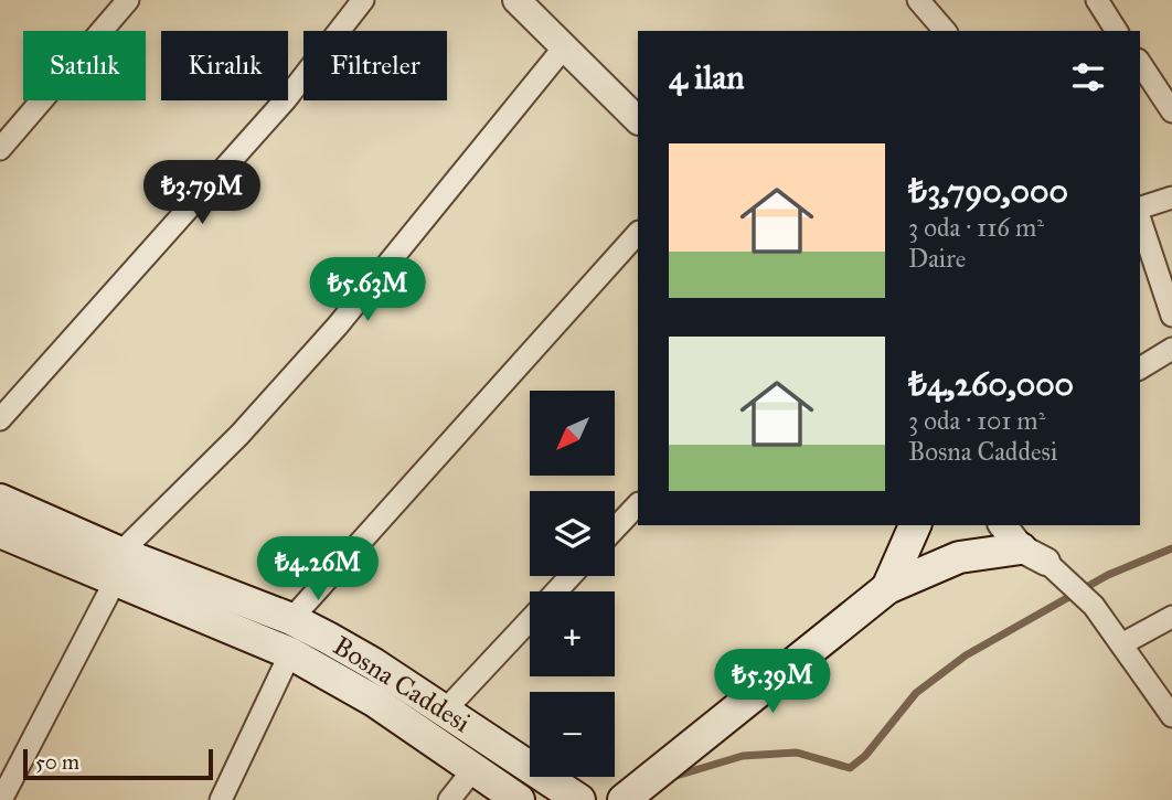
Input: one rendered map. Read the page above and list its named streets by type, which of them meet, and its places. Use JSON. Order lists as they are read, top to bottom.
{
  "streets": {
    "main road": ["Bosna Caddesi"]
  },
  "scale_bar": "50 m",
  "north": "bottom left",
  "page": {
    "chip": ["Satılık", "Kiralık", "Filtreler"],
    "heading": "4 ilan",
    "list": [
      {
        "name": "₺3,790,000",
        "note": "3 oda · 116 m² · Daire"
      },
      {
        "name": "₺4,260,000",
        "note": "3 oda · 101 m² · Bosna Caddesi"
      }
    ],
    "price": [
      "₺3.79M",
      "₺5.63M",
      "₺4.26M",
      "₺5.39M"
    ],
    "map_buttons": ["+", "−"],
    "scale": "50 m"
  }
}
